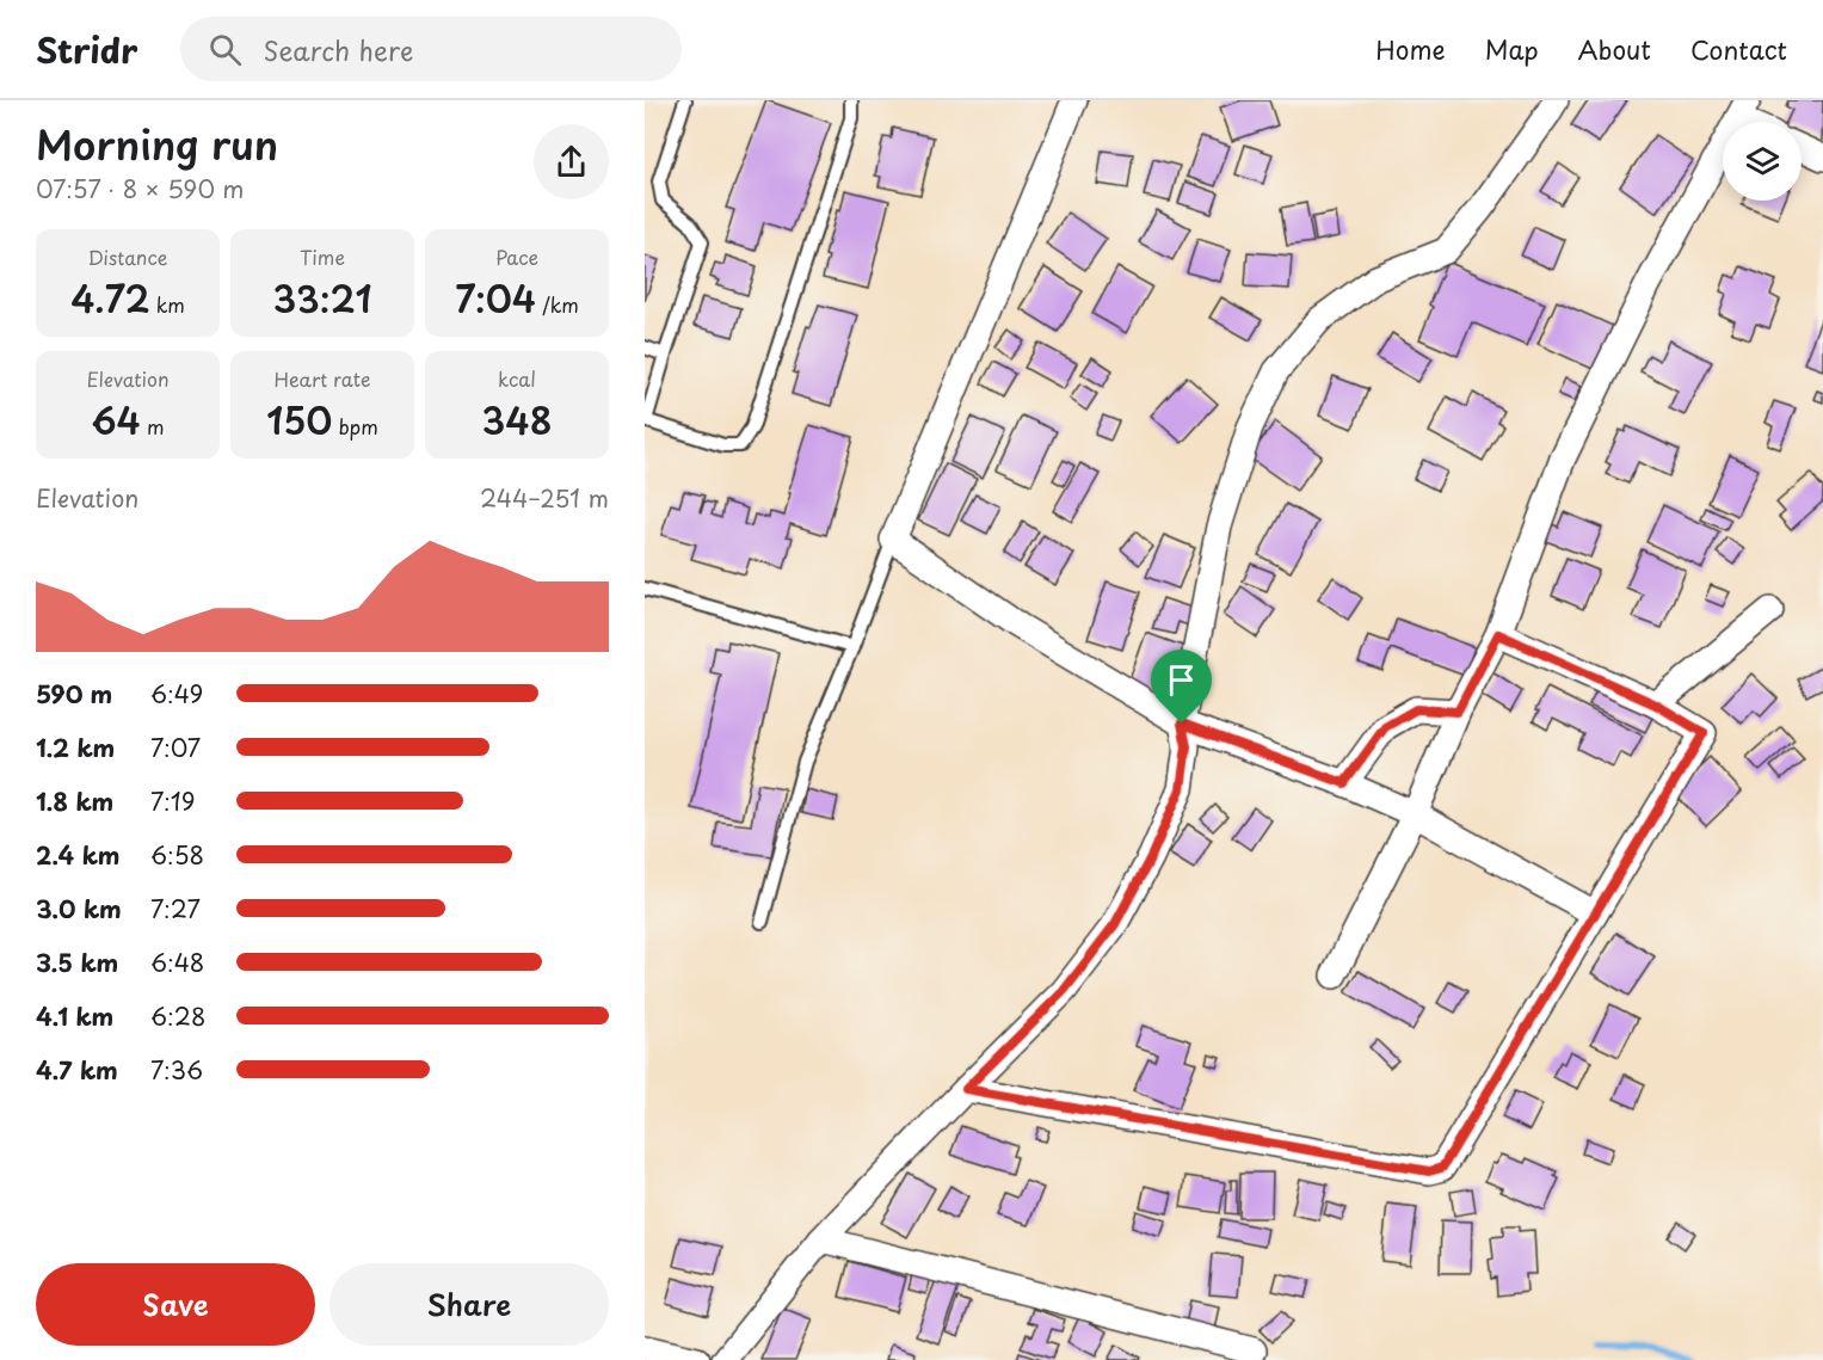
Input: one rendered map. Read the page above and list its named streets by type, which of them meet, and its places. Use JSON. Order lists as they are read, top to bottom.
{
  "page": {
    "header": "Stridr",
    "search": "Search here",
    "nav": [
      "Home",
      "Map",
      "About",
      "Contact"
    ],
    "heading": ["Morning run", "07:57 · 8 × 590 m"],
    "stats": [
      ["Distance", "4.72 km"],
      ["Time", "33:21"],
      ["Pace", "7:04 /km"],
      ["Elevation", "64 m"],
      ["Heart rate", "150 bpm"],
      ["kcal", "348"]
    ],
    "chart": ["Elevation", "244–251 m"],
    "list": [
      {
        "name": "590 m",
        "note": "6:49"
      },
      {
        "name": "1.2 km",
        "note": "7:07"
      },
      {
        "name": "1.8 km",
        "note": "7:19"
      },
      {
        "name": "2.4 km",
        "note": "6:58"
      },
      {
        "name": "3.0 km",
        "note": "7:27"
      },
      {
        "name": "3.5 km",
        "note": "6:48"
      },
      {
        "name": "4.1 km",
        "note": "6:28"
      },
      {
        "name": "4.7 km",
        "note": "7:36"
      }
    ],
    "buttons": ["Save", "Share"]
  }
}
